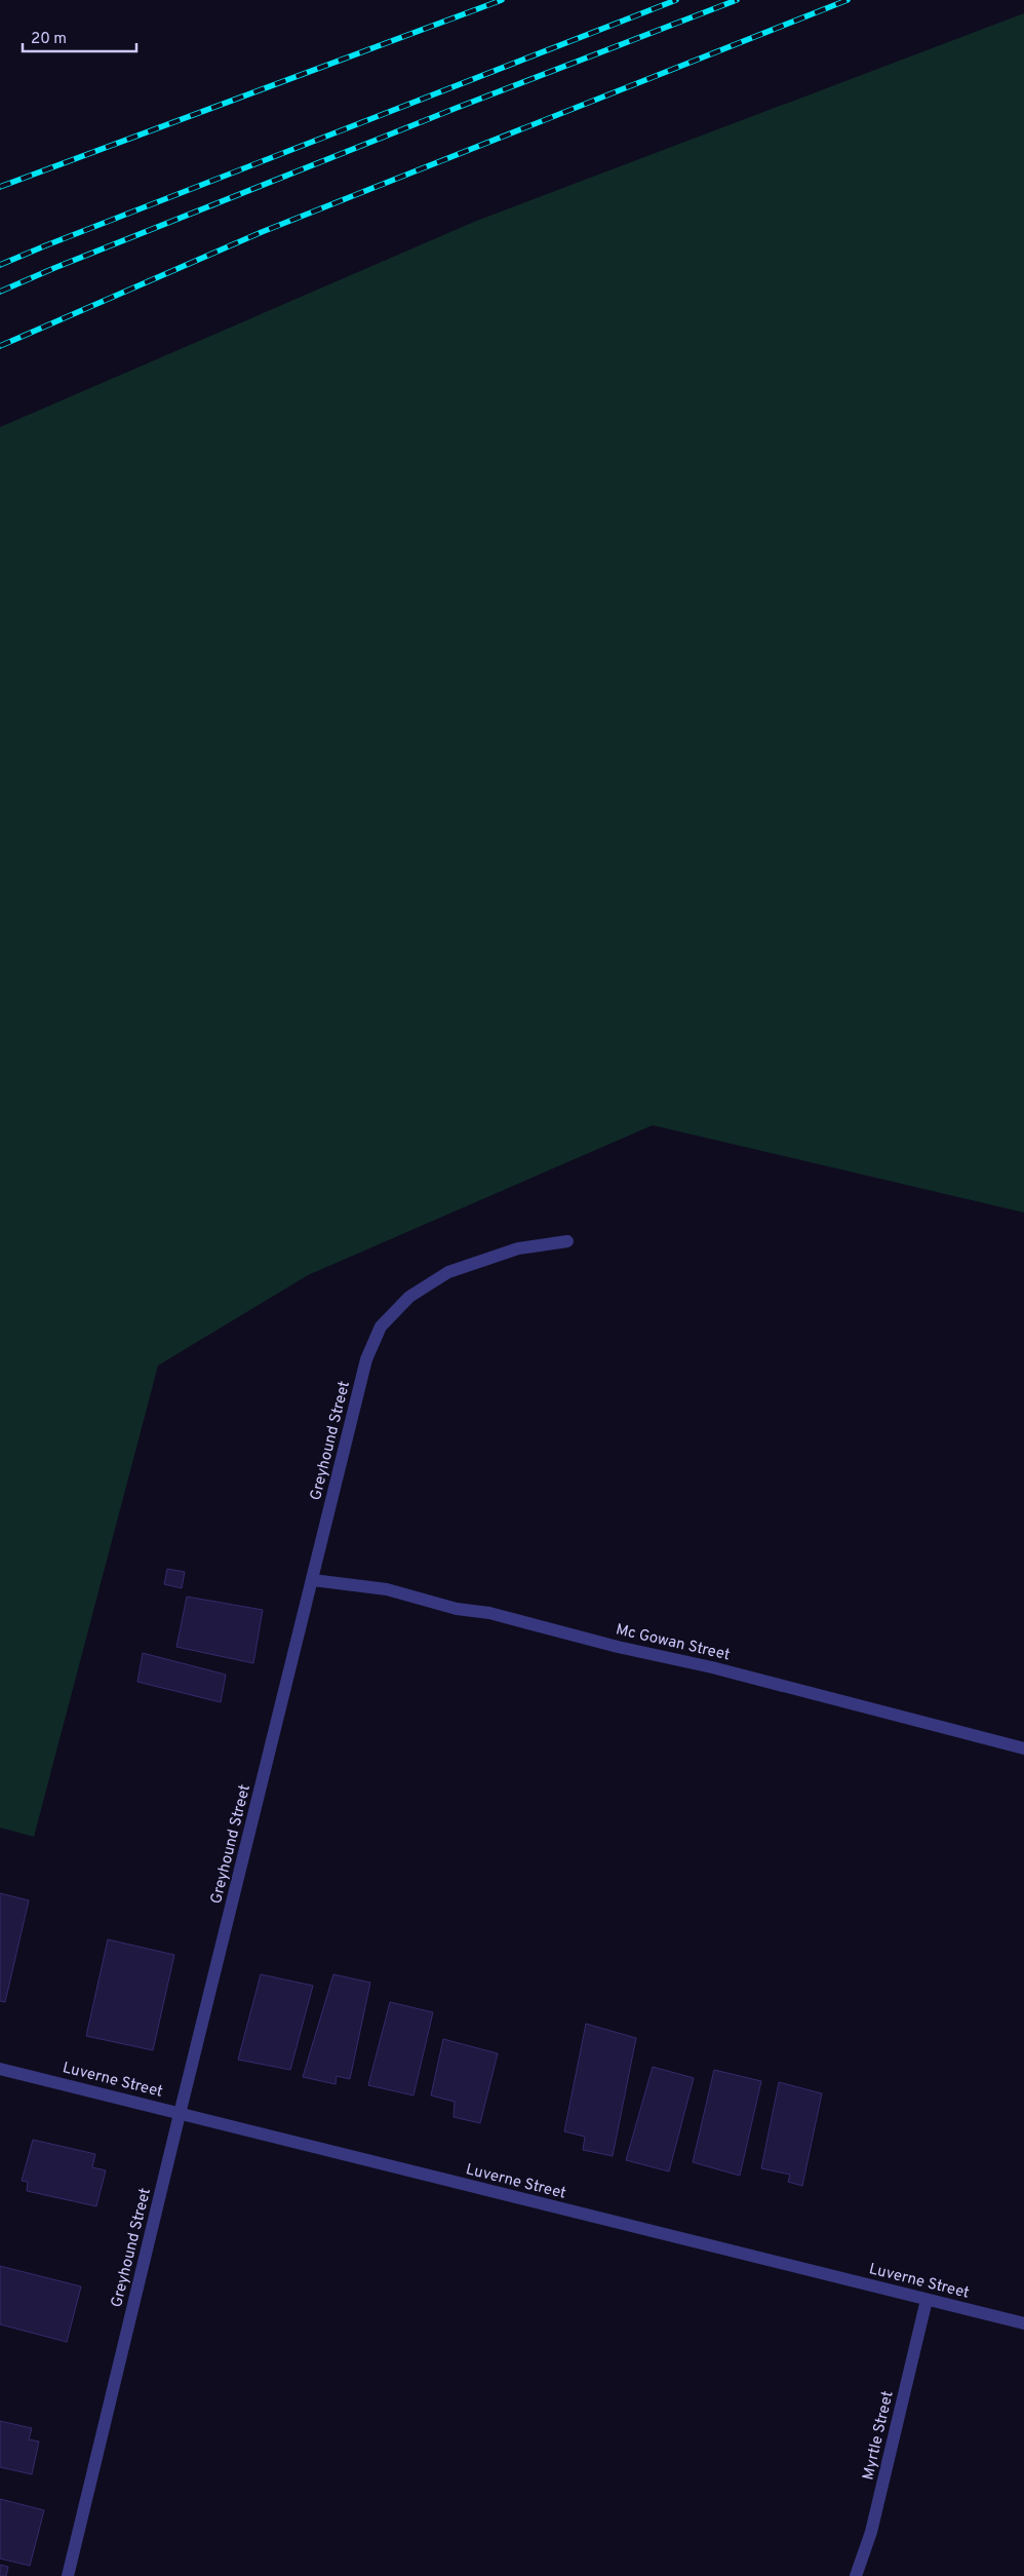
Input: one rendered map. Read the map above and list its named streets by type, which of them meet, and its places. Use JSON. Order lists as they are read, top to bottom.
{
  "streets": {
    "street": [
      "Greyhound Street",
      "Mc Gowan Street",
      "Luverne Street",
      "Myrtle Street"
    ]
  },
  "crossings": [
    ["Greyhound Street", "Mc Gowan Street"],
    ["Greyhound Street", "Luverne Street"],
    ["Luverne Street", "Myrtle Street"]
  ],
  "scale_bar": "20 m"
}
